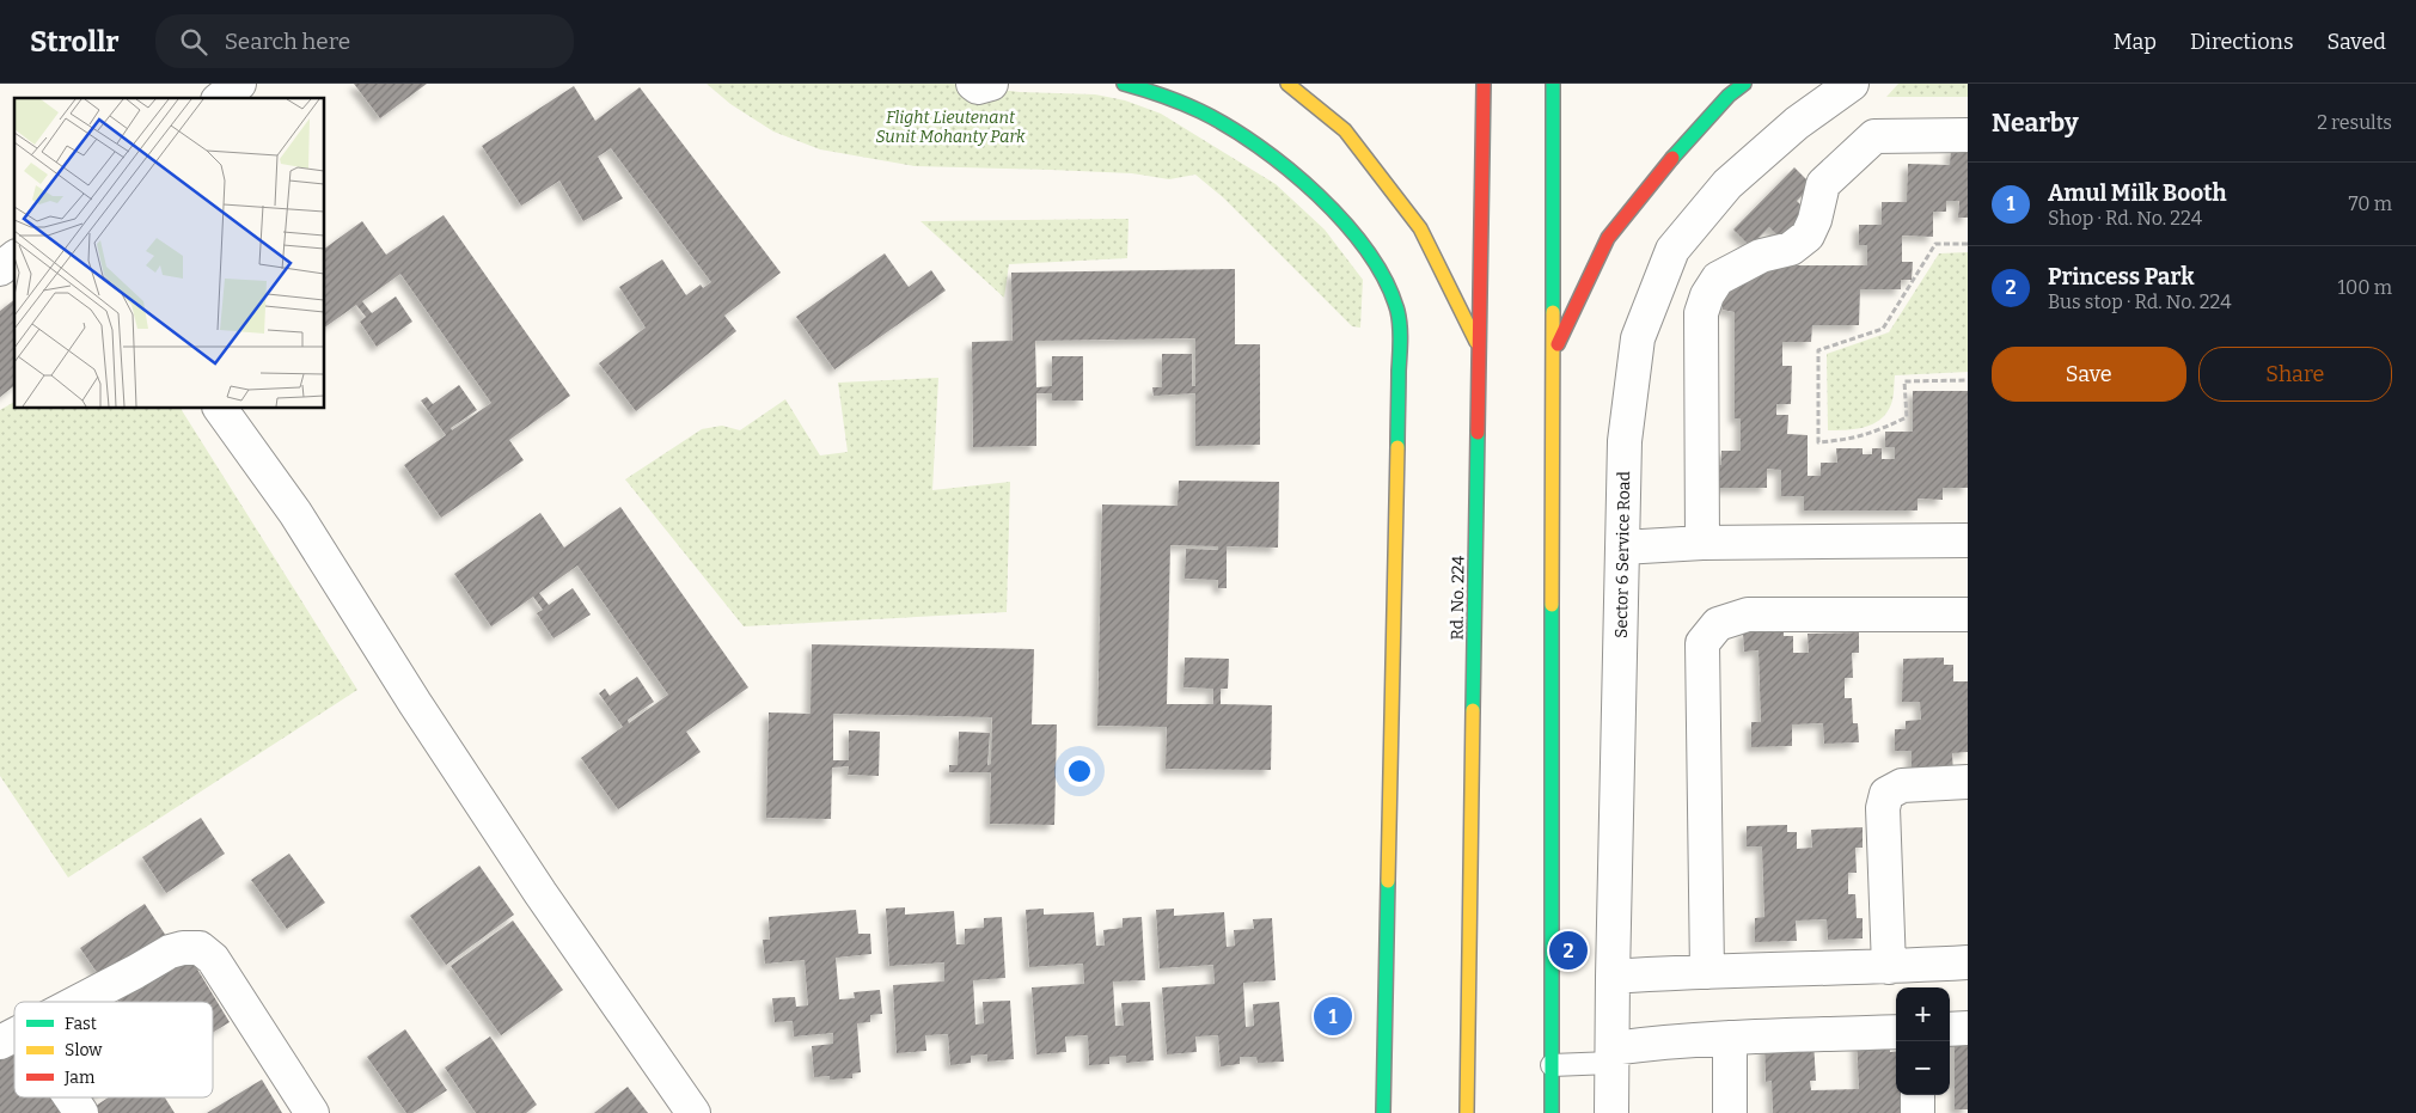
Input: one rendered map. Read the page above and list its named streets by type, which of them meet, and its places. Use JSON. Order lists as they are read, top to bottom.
{
  "streets": {
    "main road": ["Rd. No. 224"],
    "street": ["Sector 6 Service Road"]
  },
  "parks": ["Flight Lieutenant Sunit Mohanty Park"],
  "legend": ["Fast", "Slow", "Jam"],
  "page": {
    "header": "Strollr",
    "search": "Search here",
    "nav": ["Map", "Directions", "Saved"],
    "heading": ["Nearby", "2 results"],
    "list": [
      {
        "mark": "1",
        "name": "Amul Milk Booth",
        "note": "Shop · Rd. No. 224",
        "value": "70 m"
      },
      {
        "mark": "2",
        "name": "Princess Park",
        "note": "Bus stop · Rd. No. 224",
        "value": "100 m"
      }
    ],
    "buttons": ["Save", "Share"],
    "pins": ["2", "1"],
    "map_buttons": ["+", "−"]
  }
}
